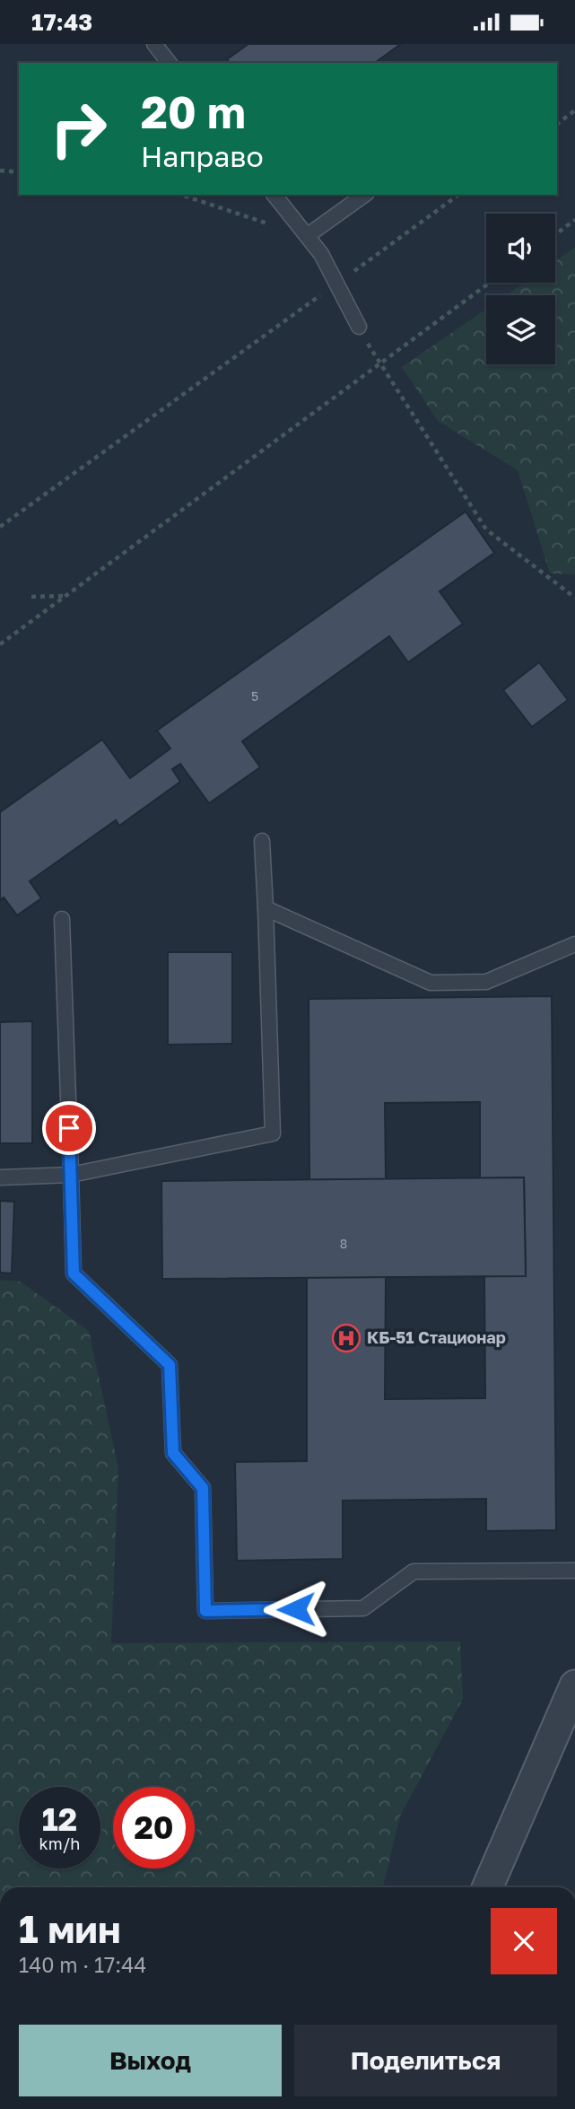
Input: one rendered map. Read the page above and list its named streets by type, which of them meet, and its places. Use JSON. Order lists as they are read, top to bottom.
{
  "places": {
    "hospital": ["КБ-51 Стационар"]
  },
  "house_numbers": ["5", "8"],
  "page": {
    "status": "17:43",
    "turn": ["20 m", "Направо"],
    "speed": "12 km/h",
    "limit": "20",
    "heading": ["1 мин", "140 m · 17:44"],
    "buttons": ["Выход", "Поделиться"]
  }
}
